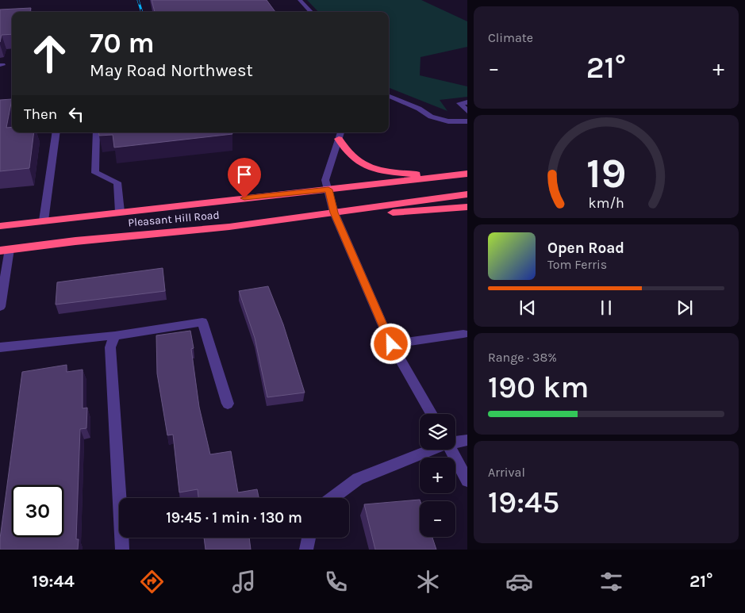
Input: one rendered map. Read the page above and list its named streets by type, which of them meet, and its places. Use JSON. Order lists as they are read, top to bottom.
{
  "streets": {
    "highway": ["Pleasant Hill Road"]
  },
  "page": {
    "tile": [
      "Climate",
      ["Range · 38%", "190 km"],
      ["Arrival", "19:45"]
    ],
    "turn": ["70 m", "May Road Northwest"],
    "heat": ["−", "21°", "+"],
    "then": "Then",
    "song": ["Open Road", "Tom Ferris"],
    "map_buttons": ["+", "−"],
    "limit": "30",
    "trip": "19:45 · 1 min · 130 m",
    "tabs": ["19:44", "21°"],
    "gauge": ["19", "km/h"]
  }
}
